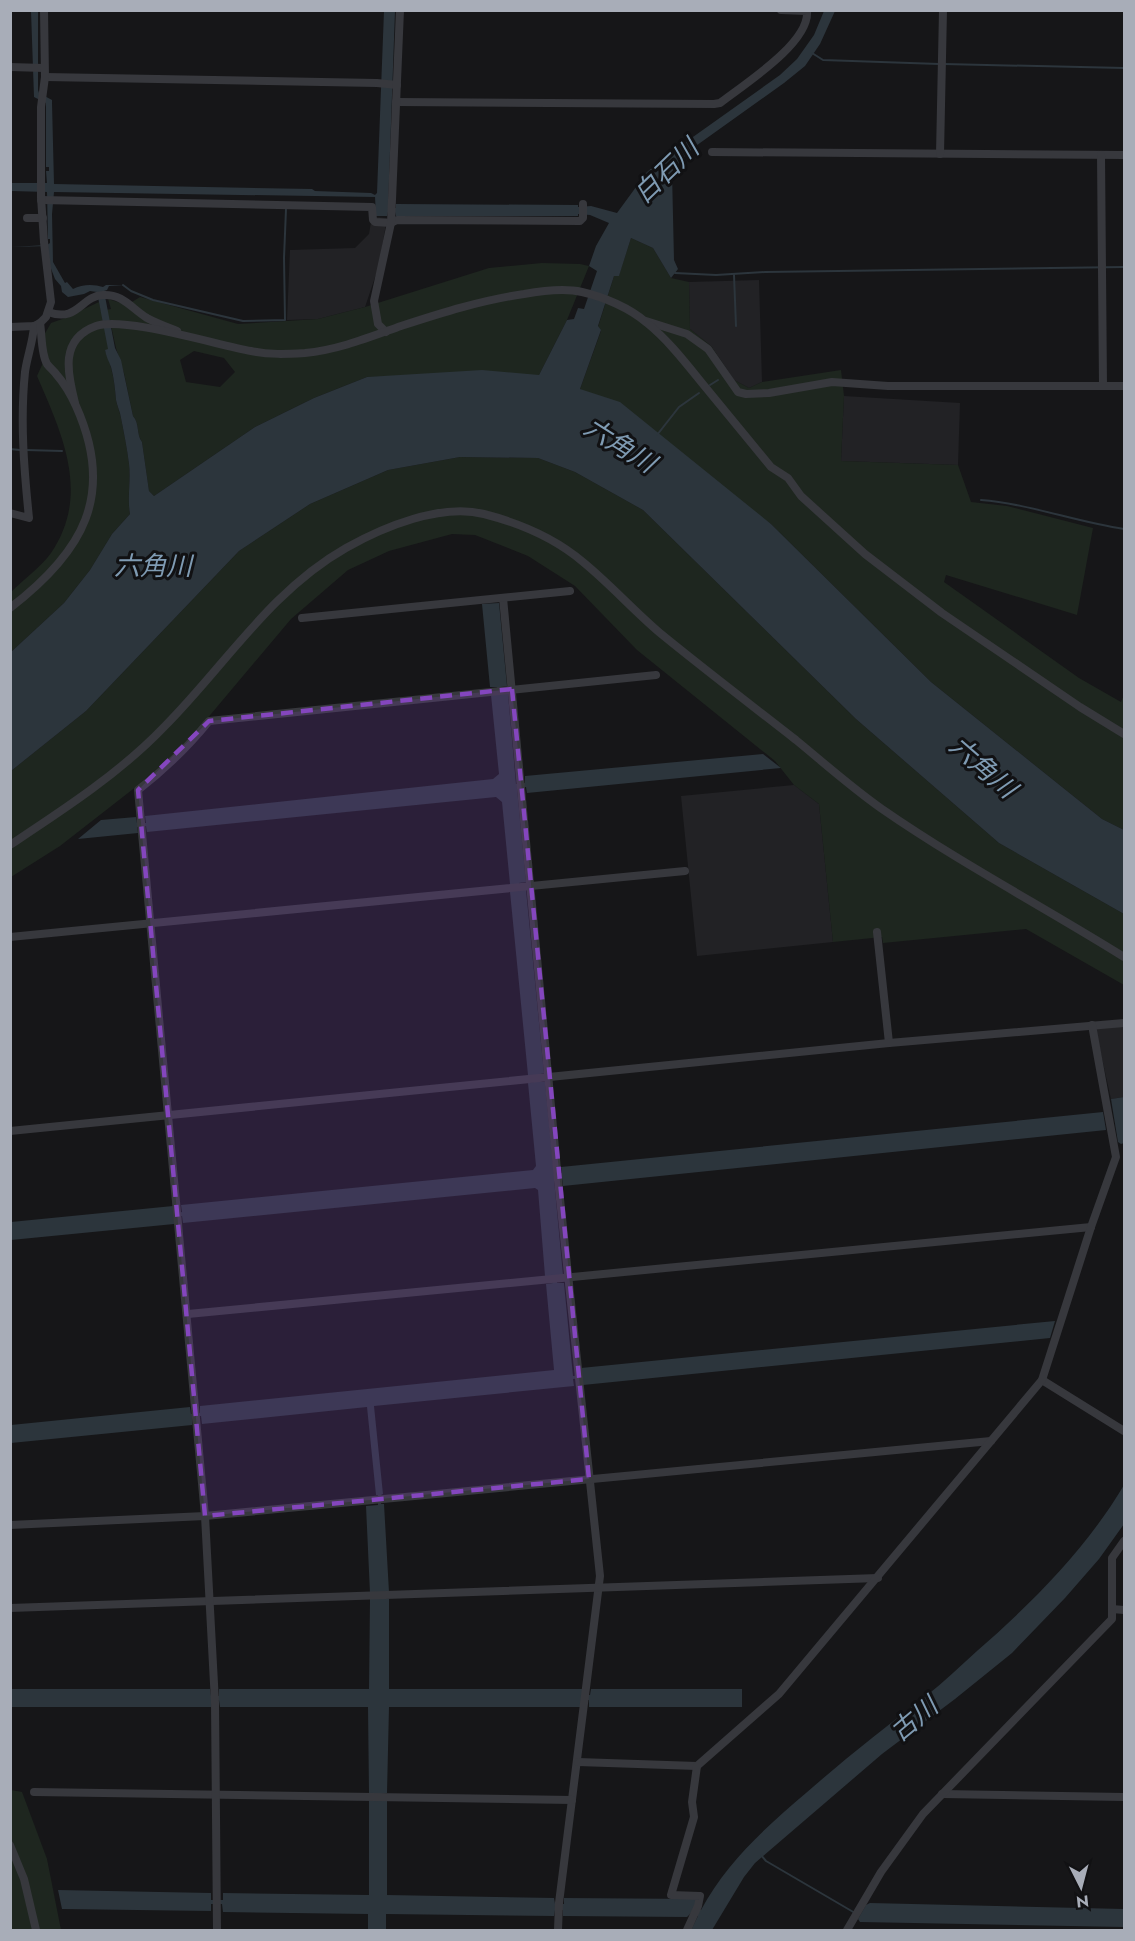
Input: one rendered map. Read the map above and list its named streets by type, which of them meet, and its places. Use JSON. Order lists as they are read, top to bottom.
{
  "water": ["白石川", "六角川", "古川"],
  "north": "bottom"
}
